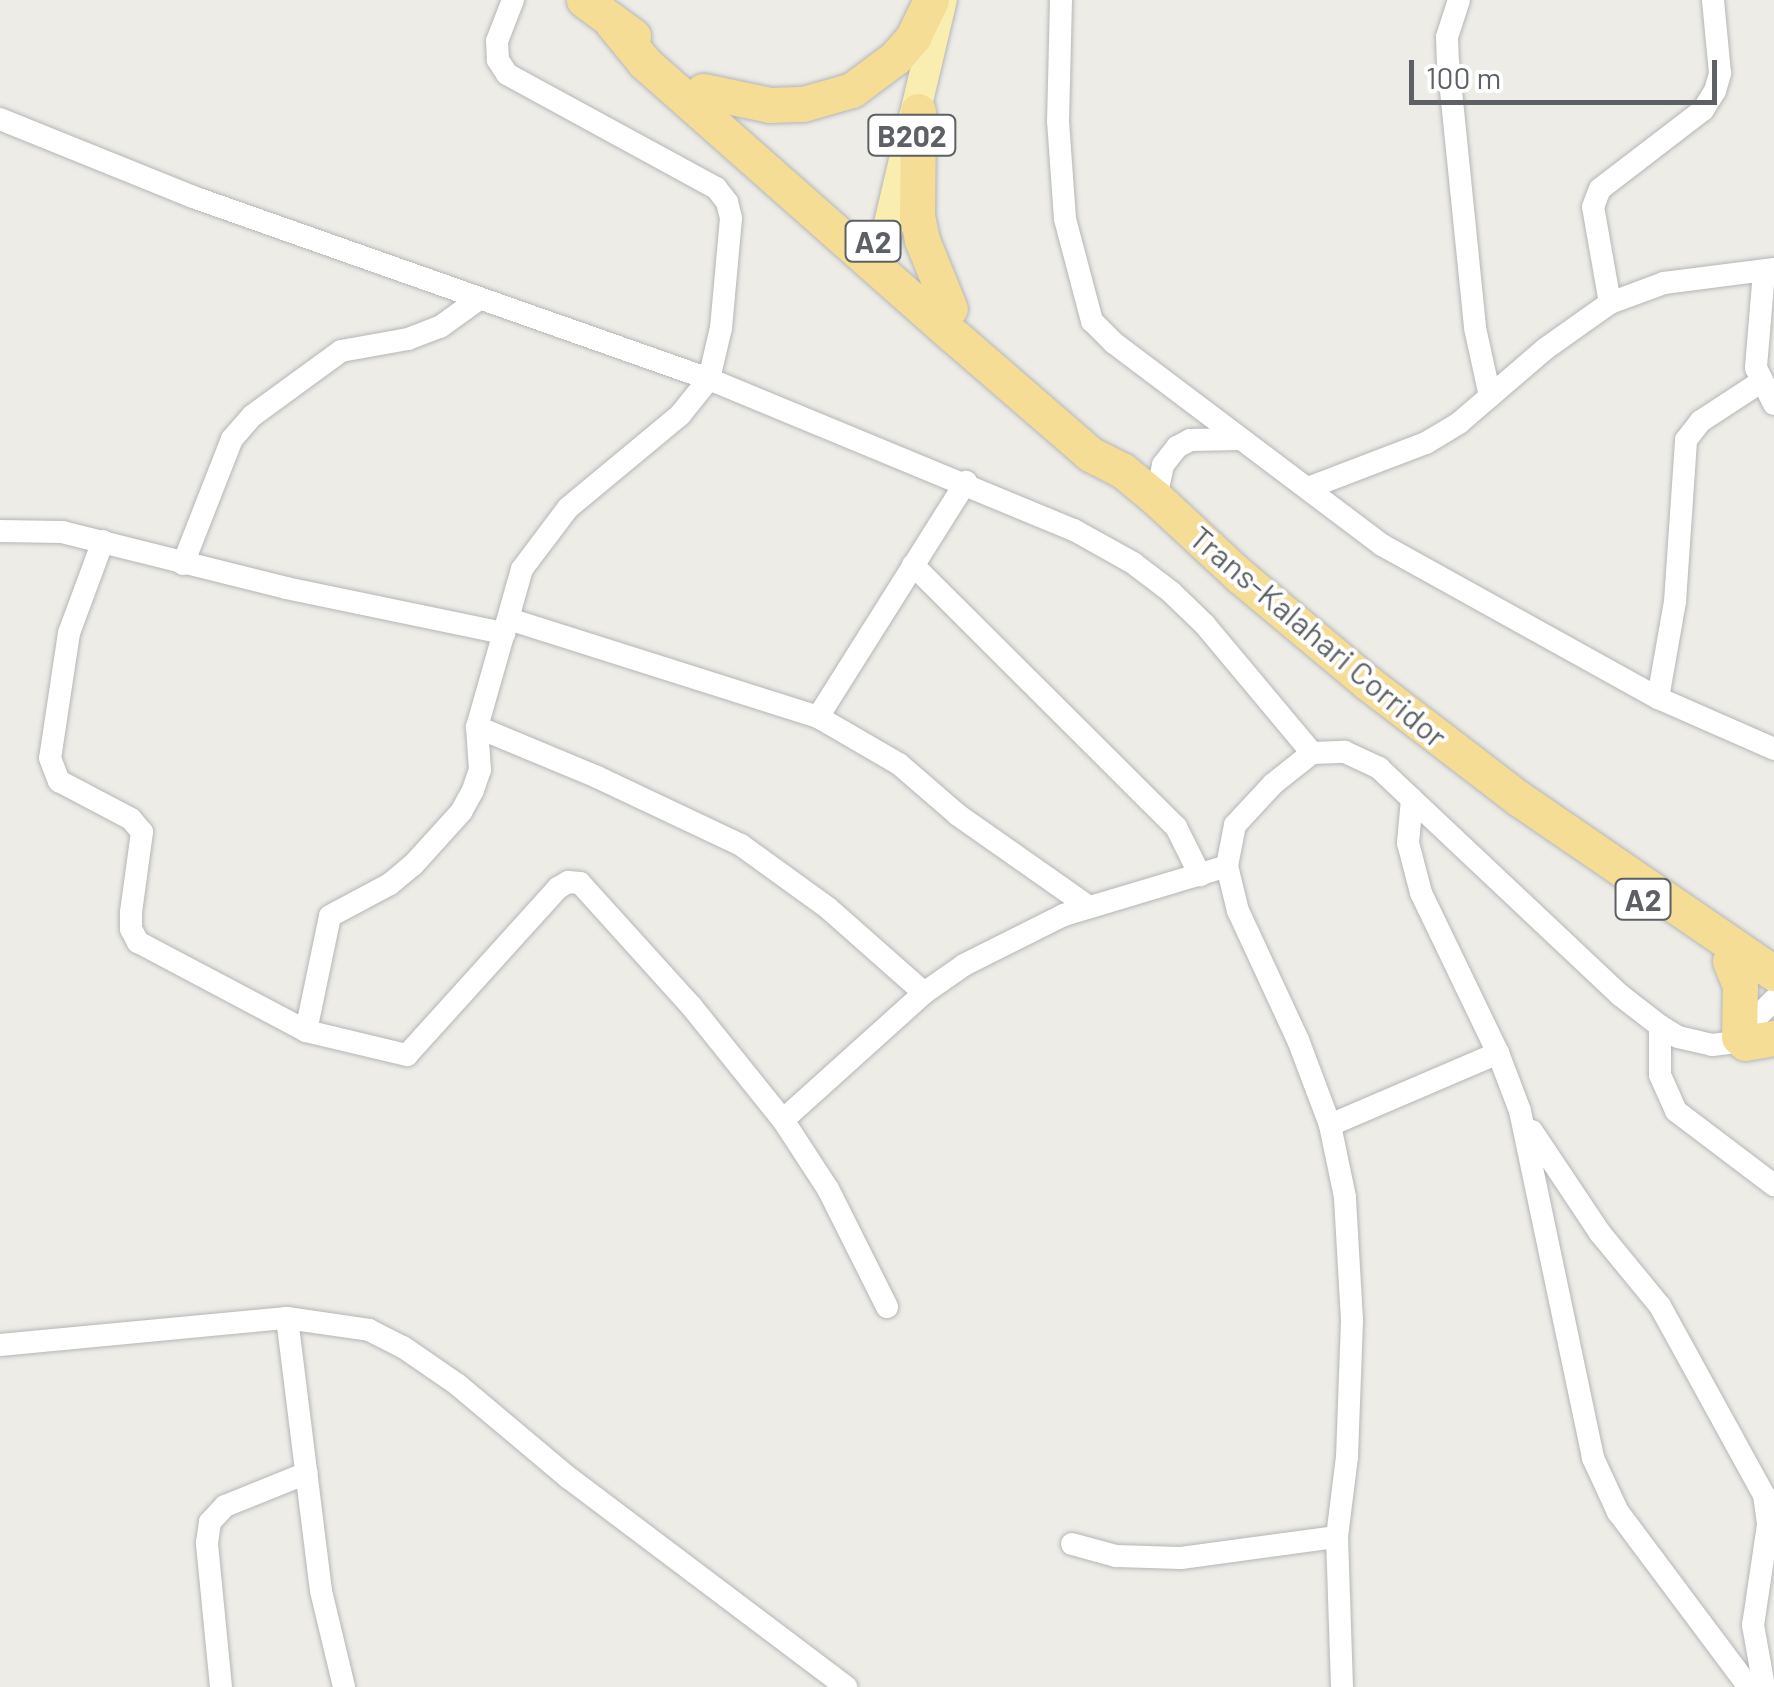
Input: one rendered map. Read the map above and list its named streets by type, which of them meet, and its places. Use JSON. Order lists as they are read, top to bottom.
{
  "streets": {
    "highway": ["A2", "Trans-Kalahari Corridor"],
    "main road": ["B202"]
  },
  "crossings": [
    ["B202", "Trans-Kalahari Corridor"]
  ],
  "scale_bar": "100 m"
}
